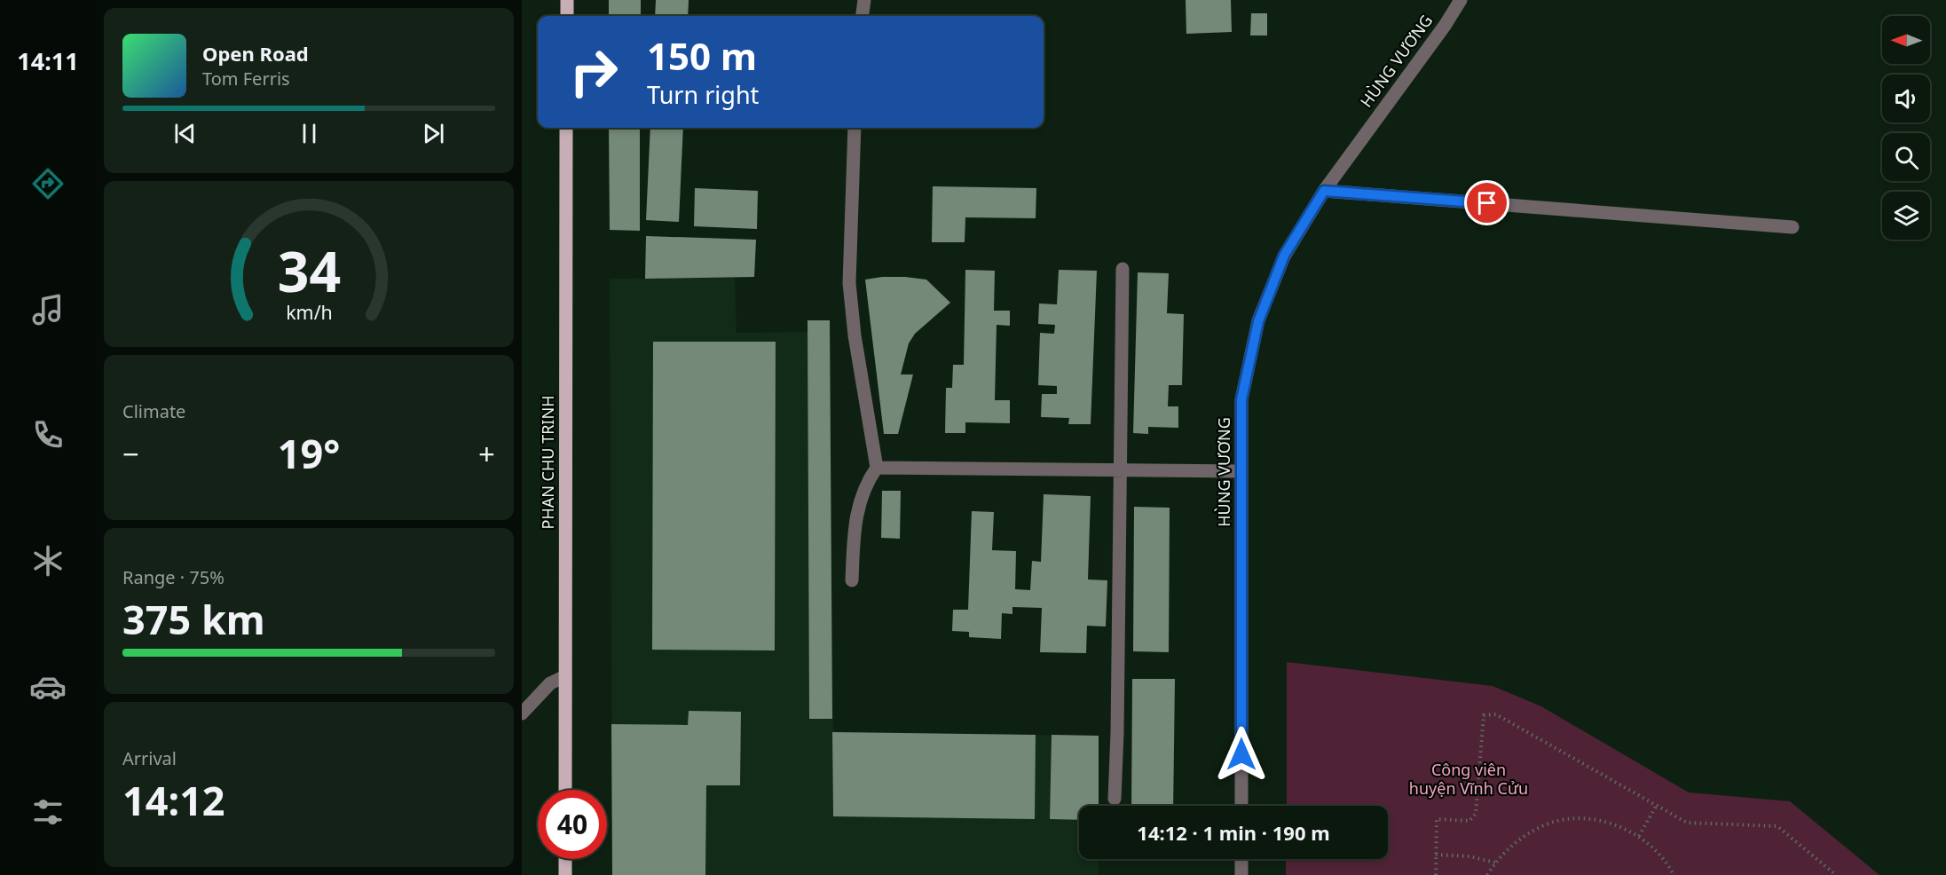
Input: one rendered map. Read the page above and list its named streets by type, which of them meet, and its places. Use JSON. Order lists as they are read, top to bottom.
{
  "streets": {
    "main road": ["PHAN CHU TRINH"],
    "street": ["HÙNG VƯƠNG"]
  },
  "parks": ["Công viên huyện Vĩnh Cửu"],
  "north": "left",
  "page": {
    "tabs": "14:11",
    "turn": ["150 m", "Turn right"],
    "song": ["Open Road", "Tom Ferris"],
    "tile": [
      "Climate",
      ["Range · 75%", "375 km"],
      ["Arrival", "14:12"]
    ],
    "heat": ["−", "19°", "+"],
    "limit": "40",
    "trip": "14:12 · 1 min · 190 m",
    "gauge": ["34", "km/h"]
  }
}
